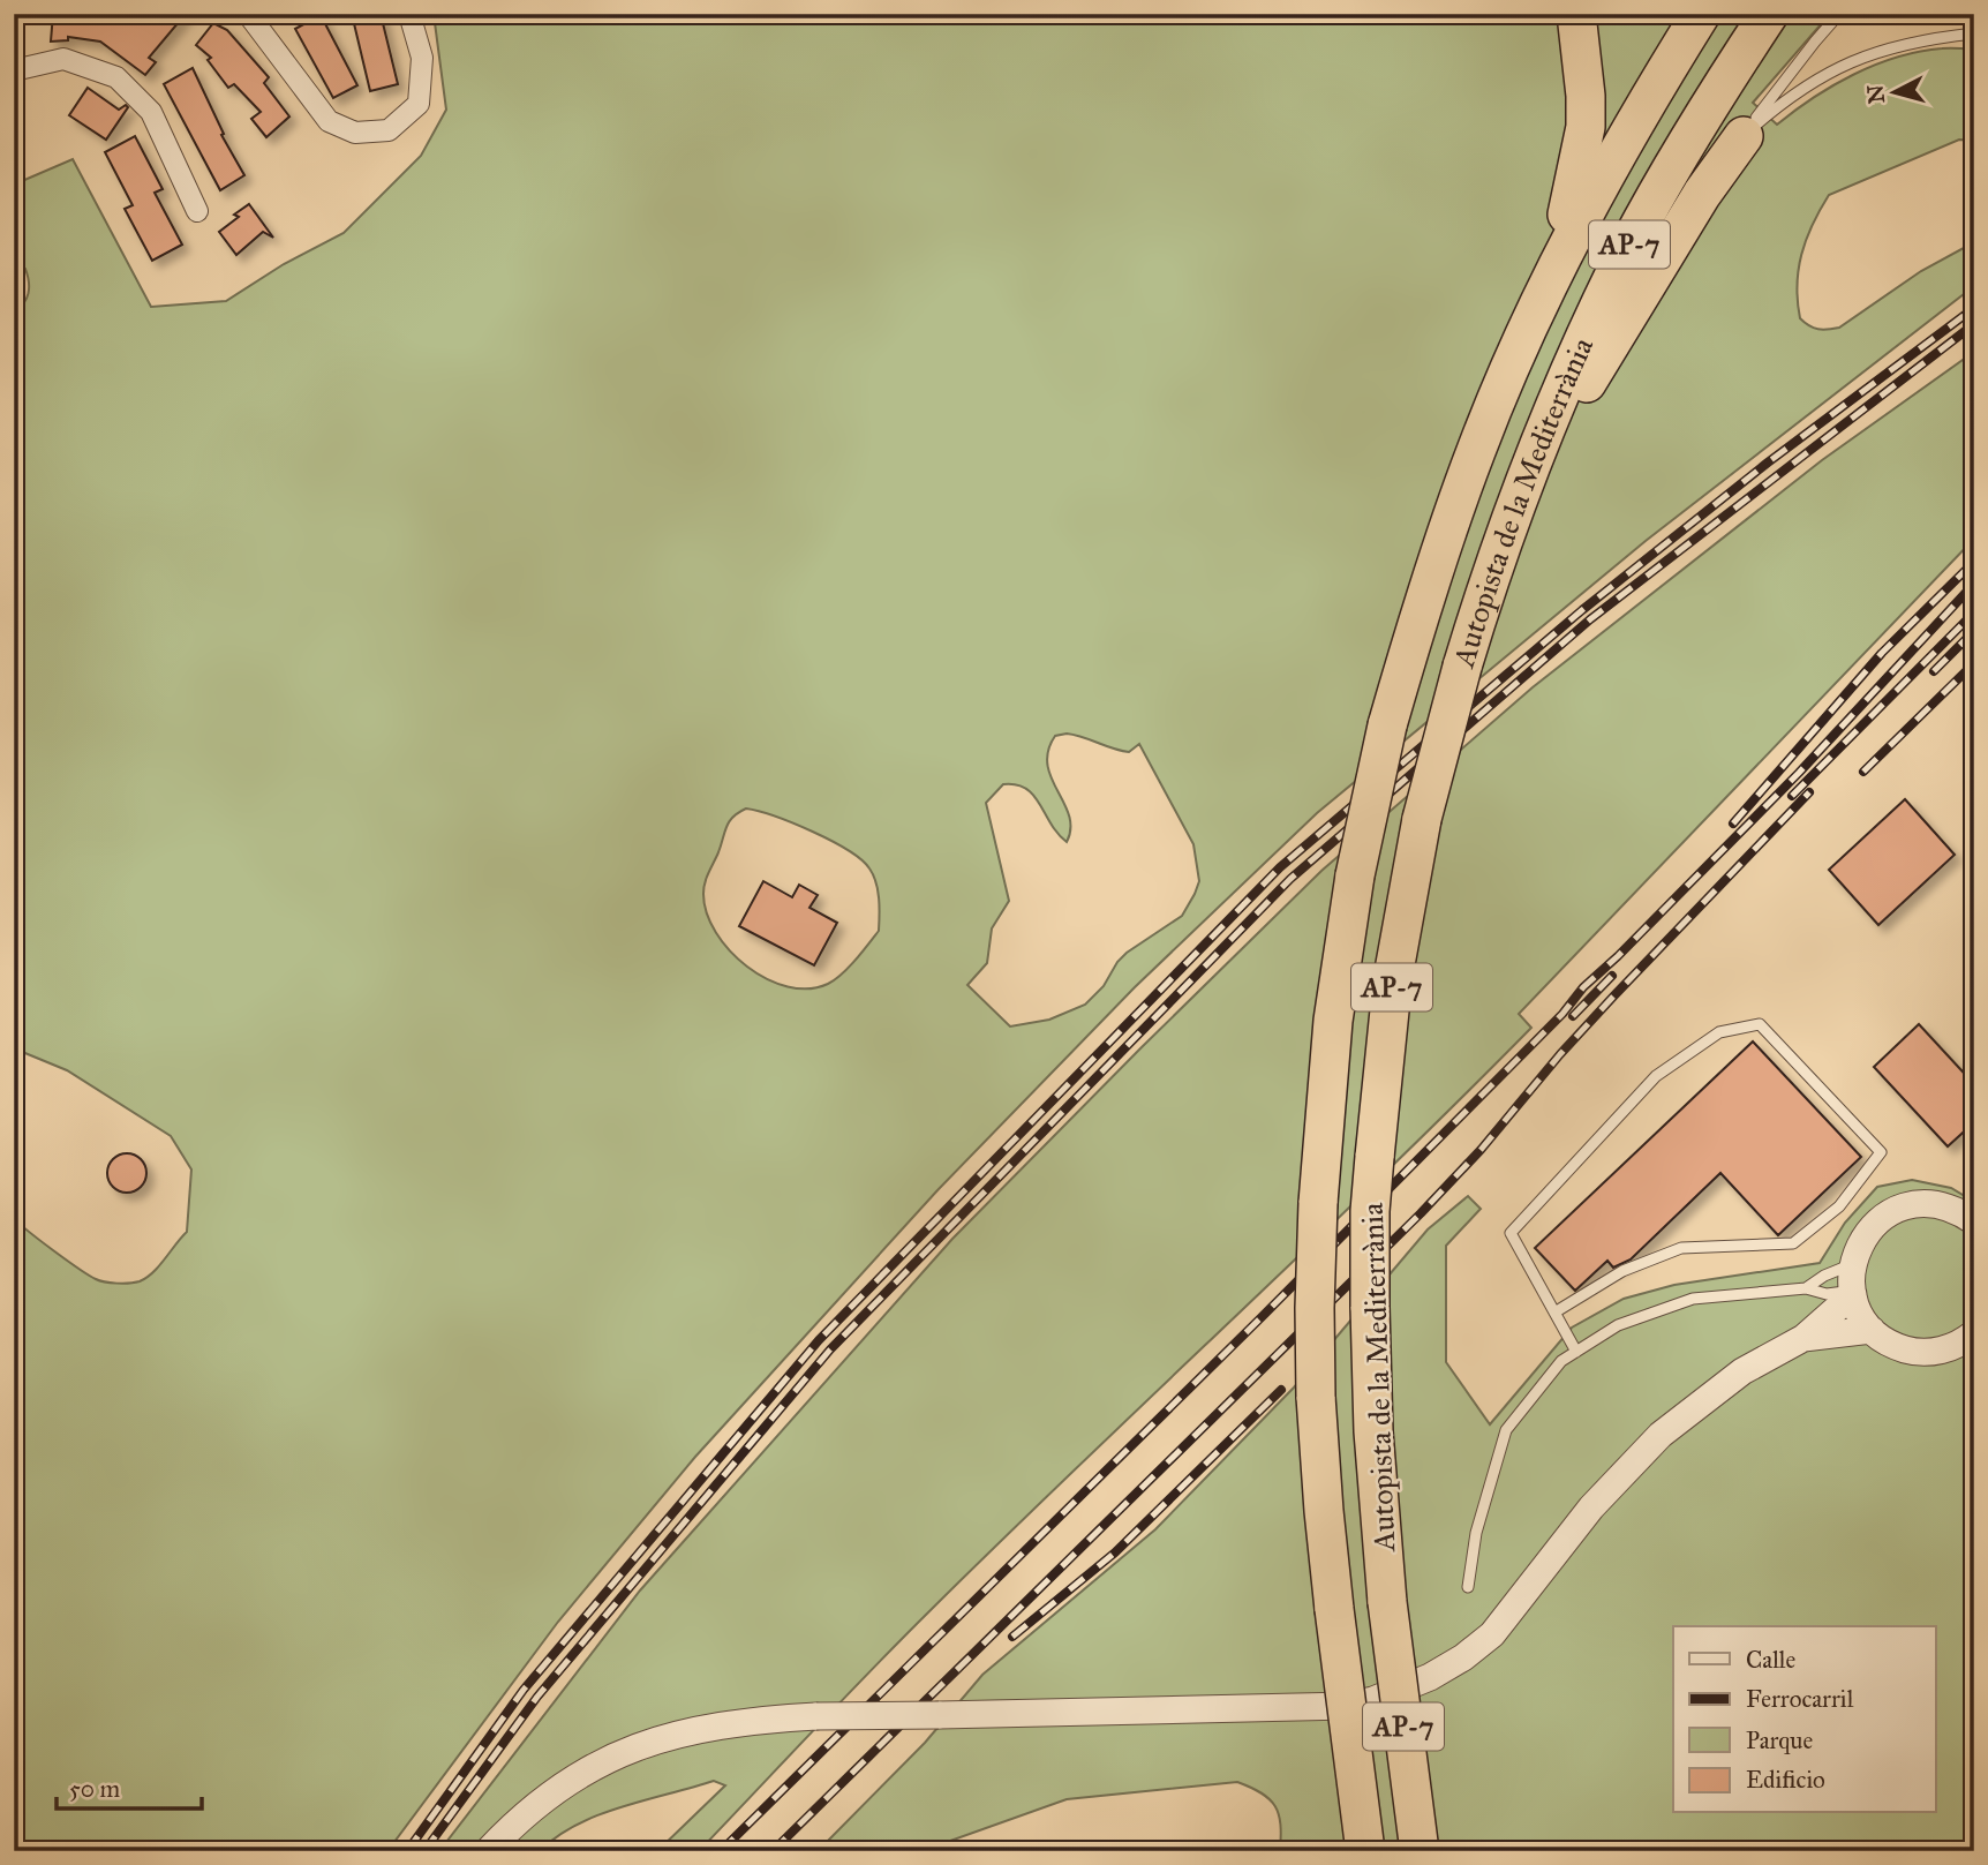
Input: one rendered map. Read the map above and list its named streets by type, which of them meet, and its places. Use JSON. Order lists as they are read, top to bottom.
{
  "streets": {
    "highway": ["AP-7", "Autopista de la Mediterrània"]
  },
  "legend": [
    "Calle",
    "Ferrocarril",
    "Parque",
    "Edificio"
  ],
  "scale_bar": "50 m",
  "north": "left"
}
